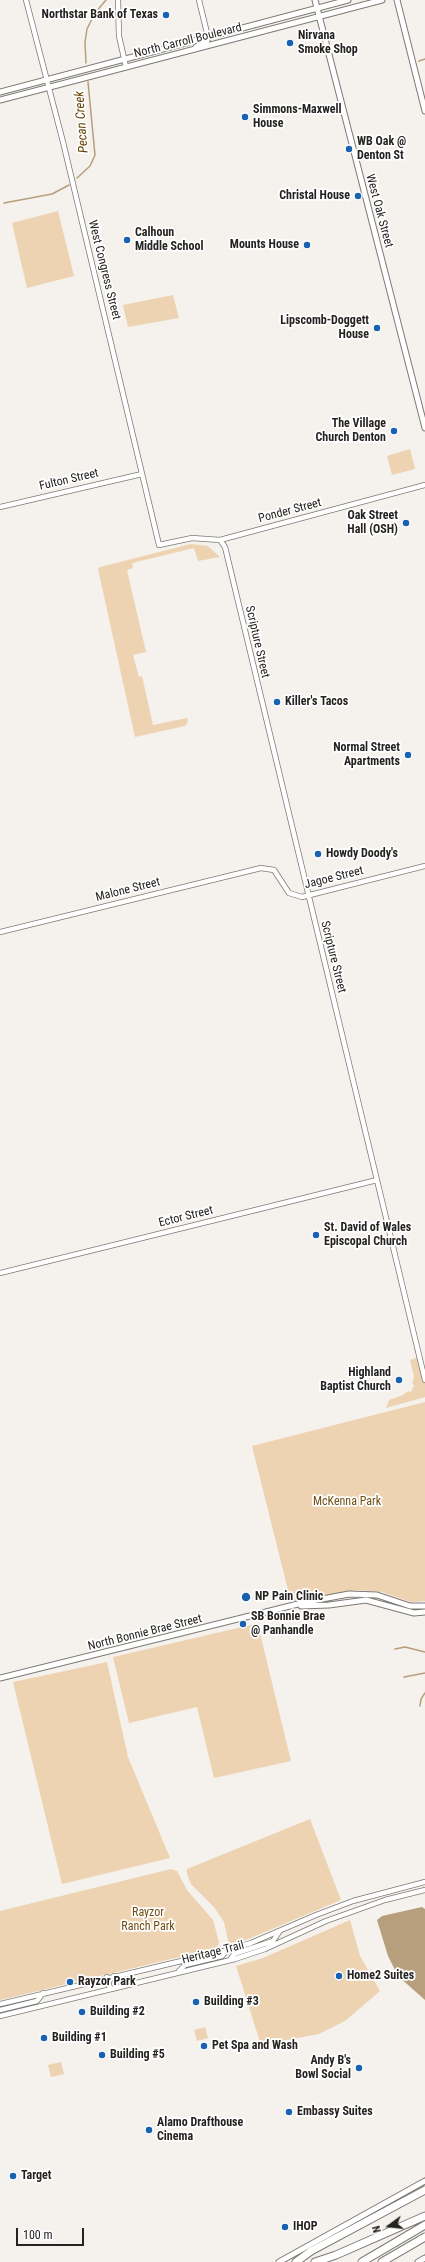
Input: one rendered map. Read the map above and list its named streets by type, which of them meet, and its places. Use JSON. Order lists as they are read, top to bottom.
{
  "streets": {
    "main road": ["North Carroll Boulevard", "West Oak Street", "North Bonnie Brae Street"],
    "street": [
      "West Congress Street",
      "Fulton Street",
      "Ponder Street",
      "Scripture Street",
      "Jagoe Street",
      "Malone Street",
      "Ector Street",
      "Heritage Trail"
    ]
  },
  "crossings": [
    ["North Carroll Boulevard", "West Oak Street"],
    ["North Carroll Boulevard", "West Congress Street"],
    ["West Congress Street", "Fulton Street"],
    ["West Congress Street", "Ponder Street"],
    ["Ponder Street", "Scripture Street"],
    ["Scripture Street", "Jagoe Street"],
    ["Scripture Street", "Ector Street"],
    ["Jagoe Street", "Malone Street"]
  ],
  "water": ["Pecan Creek"],
  "parks": ["McKenna Park", "Rayzor Ranch Park"],
  "places": [
    "Northstar Bank of Texas",
    "Nirvana Smoke Shop",
    "Simmons-Maxwell House",
    "WB Oak @ Denton St",
    "Christal House",
    "Calhoun Middle School",
    "Mounts House",
    "Lipscomb-Doggett House",
    "The Village Church Denton",
    "Oak Street Hall (OSH)",
    "Killer's Tacos",
    "Normal Street Apartments",
    "Howdy Doody's",
    "St. David of Wales Episcopal Church",
    "Highland Baptist Church",
    "NP Pain Clinic",
    "SB Bonnie Brae @ Panhandle",
    "Home2 Suites",
    "Rayzor Park",
    "Building #3",
    "Building #2",
    "Building #1",
    "Pet Spa and Wash",
    "Building #5",
    "Andy B's Bowl Social",
    "Embassy Suites",
    "Alamo Drafthouse Cinema",
    "Target",
    "IHOP"
  ],
  "scale_bar": "100 m",
  "north": "left"
}
